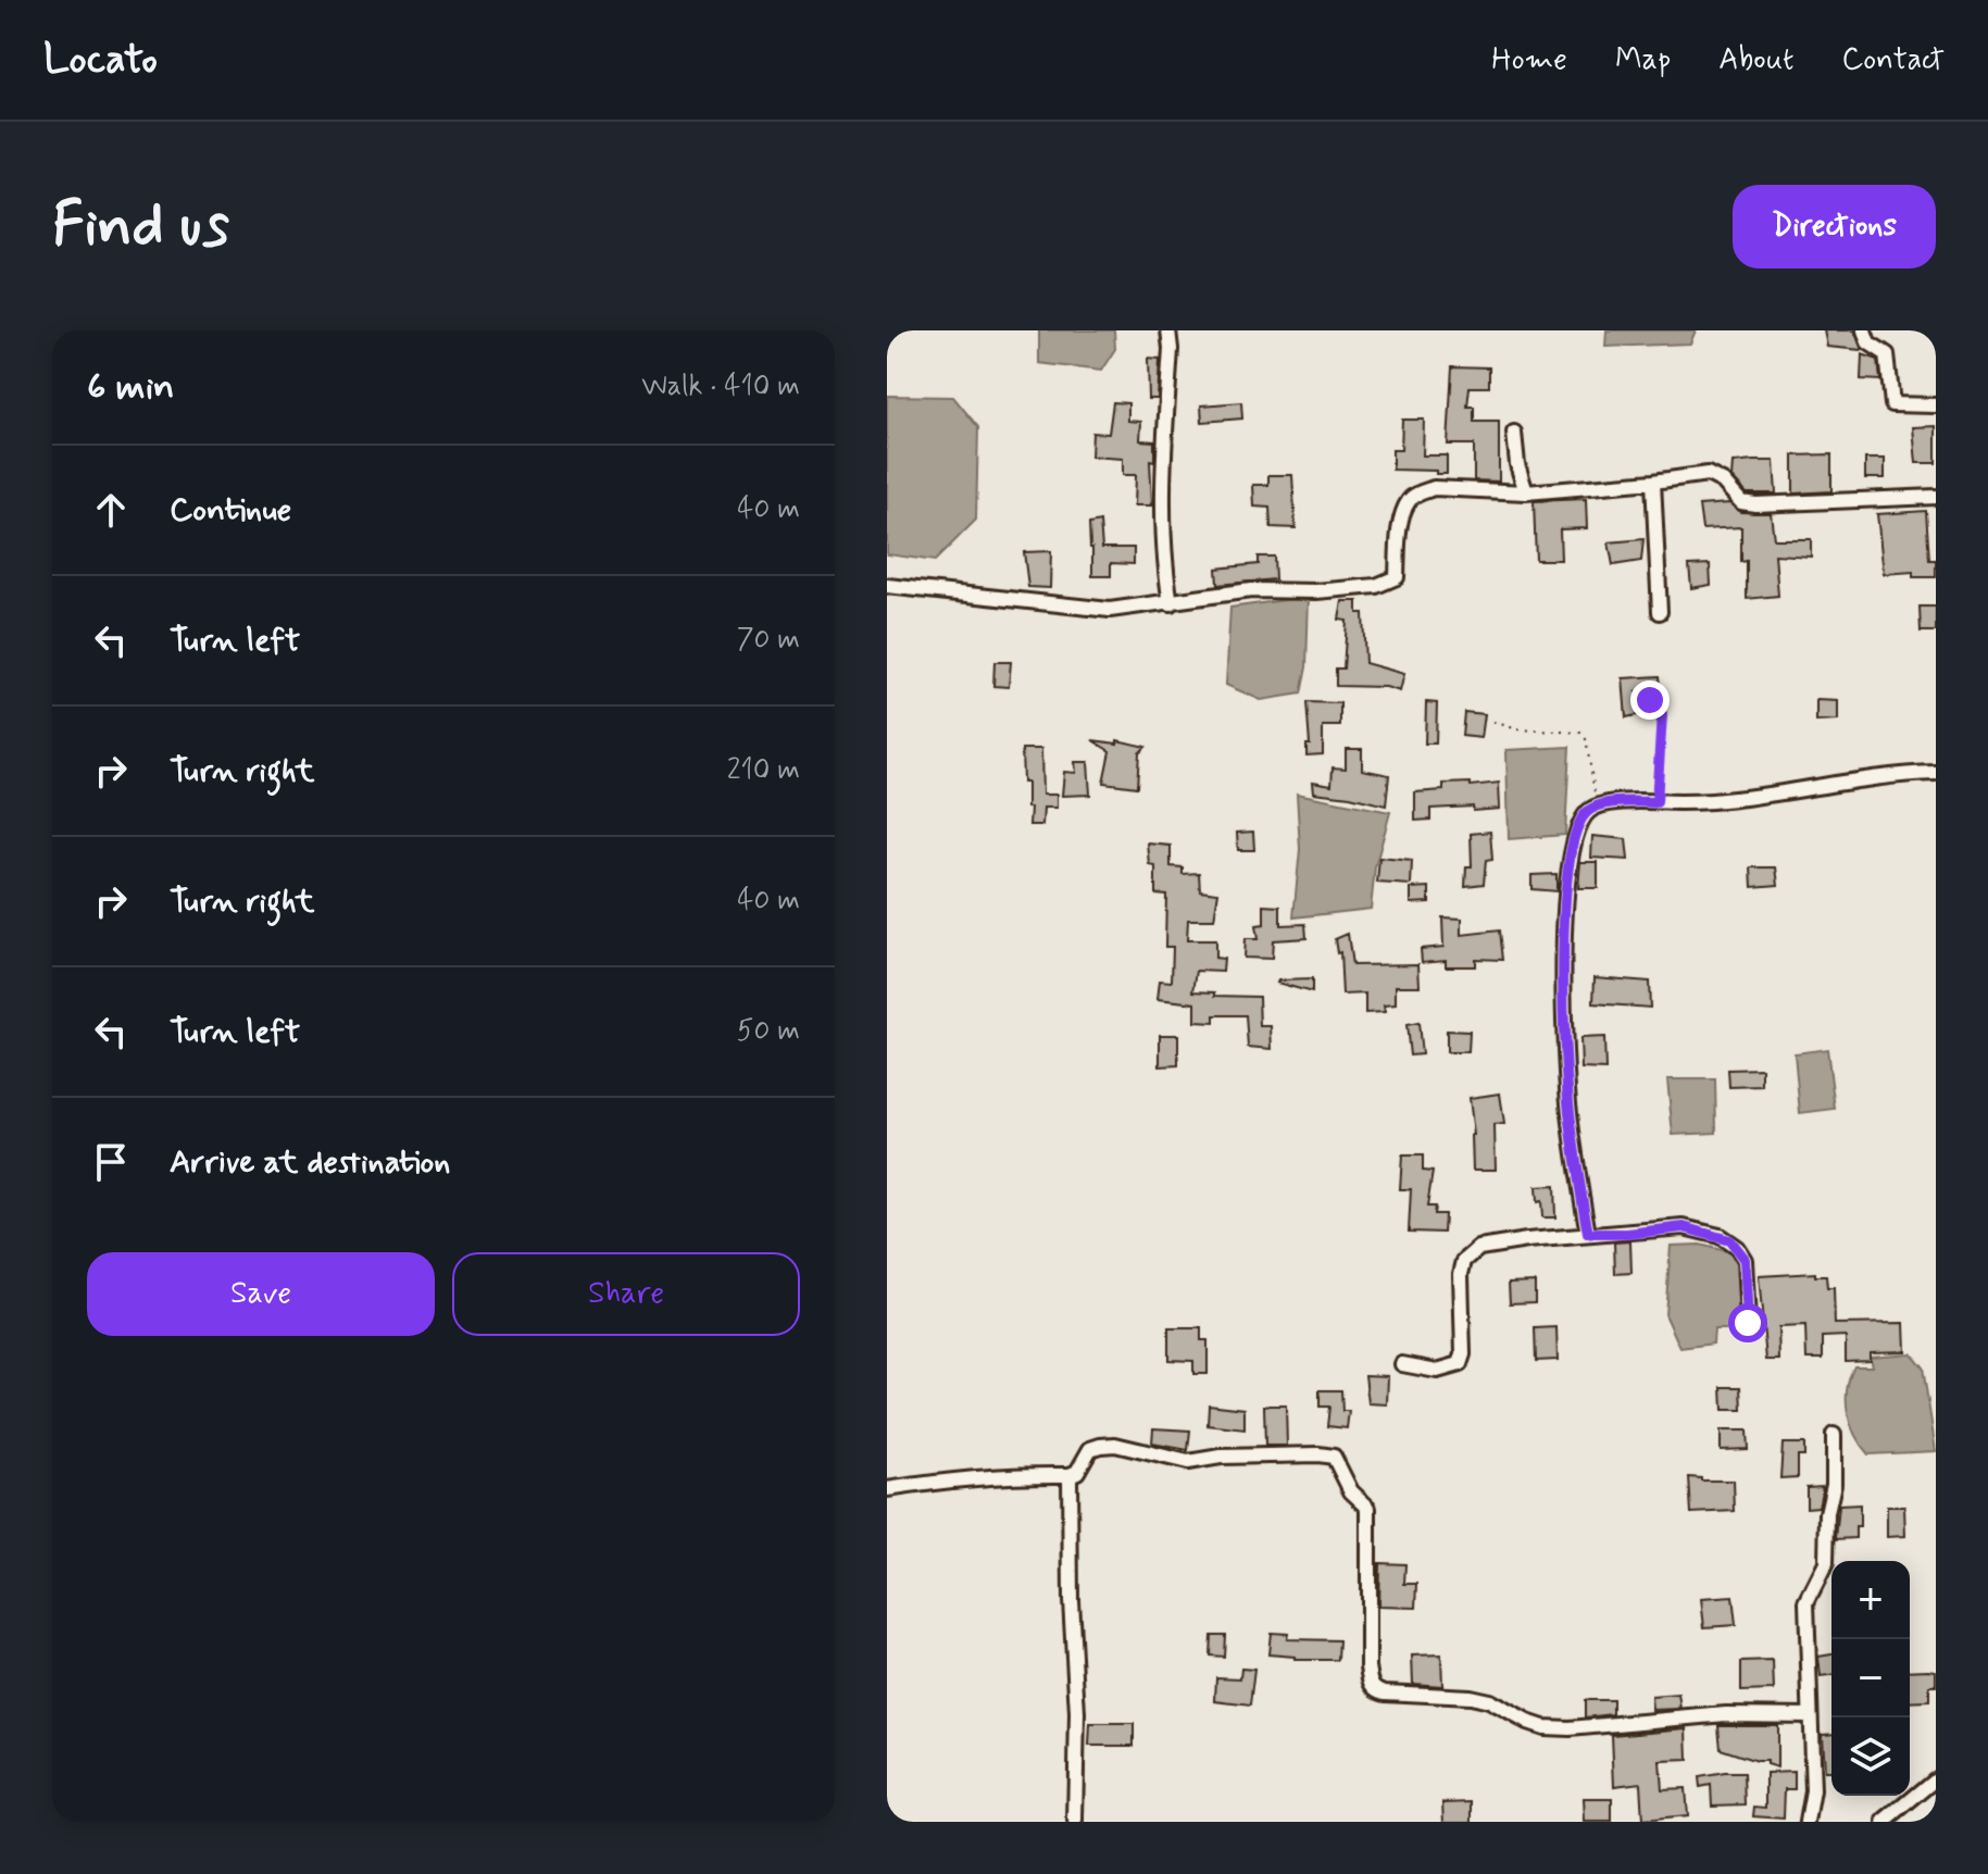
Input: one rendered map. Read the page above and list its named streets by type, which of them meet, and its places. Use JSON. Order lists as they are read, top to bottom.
{
  "page": {
    "header": "Locato",
    "nav": [
      "Home",
      "Map",
      "About",
      "Contact"
    ],
    "buttons": [
      "Directions",
      ["Save", "Share"]
    ],
    "title": "Find us",
    "heading": ["6 min", "Walk · 410 m"],
    "list": [
      ["Continue", "40 m"],
      ["Turn left", "70 m"],
      ["Turn right", "210 m"],
      ["Turn right", "40 m"],
      ["Turn left", "50 m"],
      "Arrive at destination"
    ],
    "map_buttons": ["+", "−"]
  }
}
